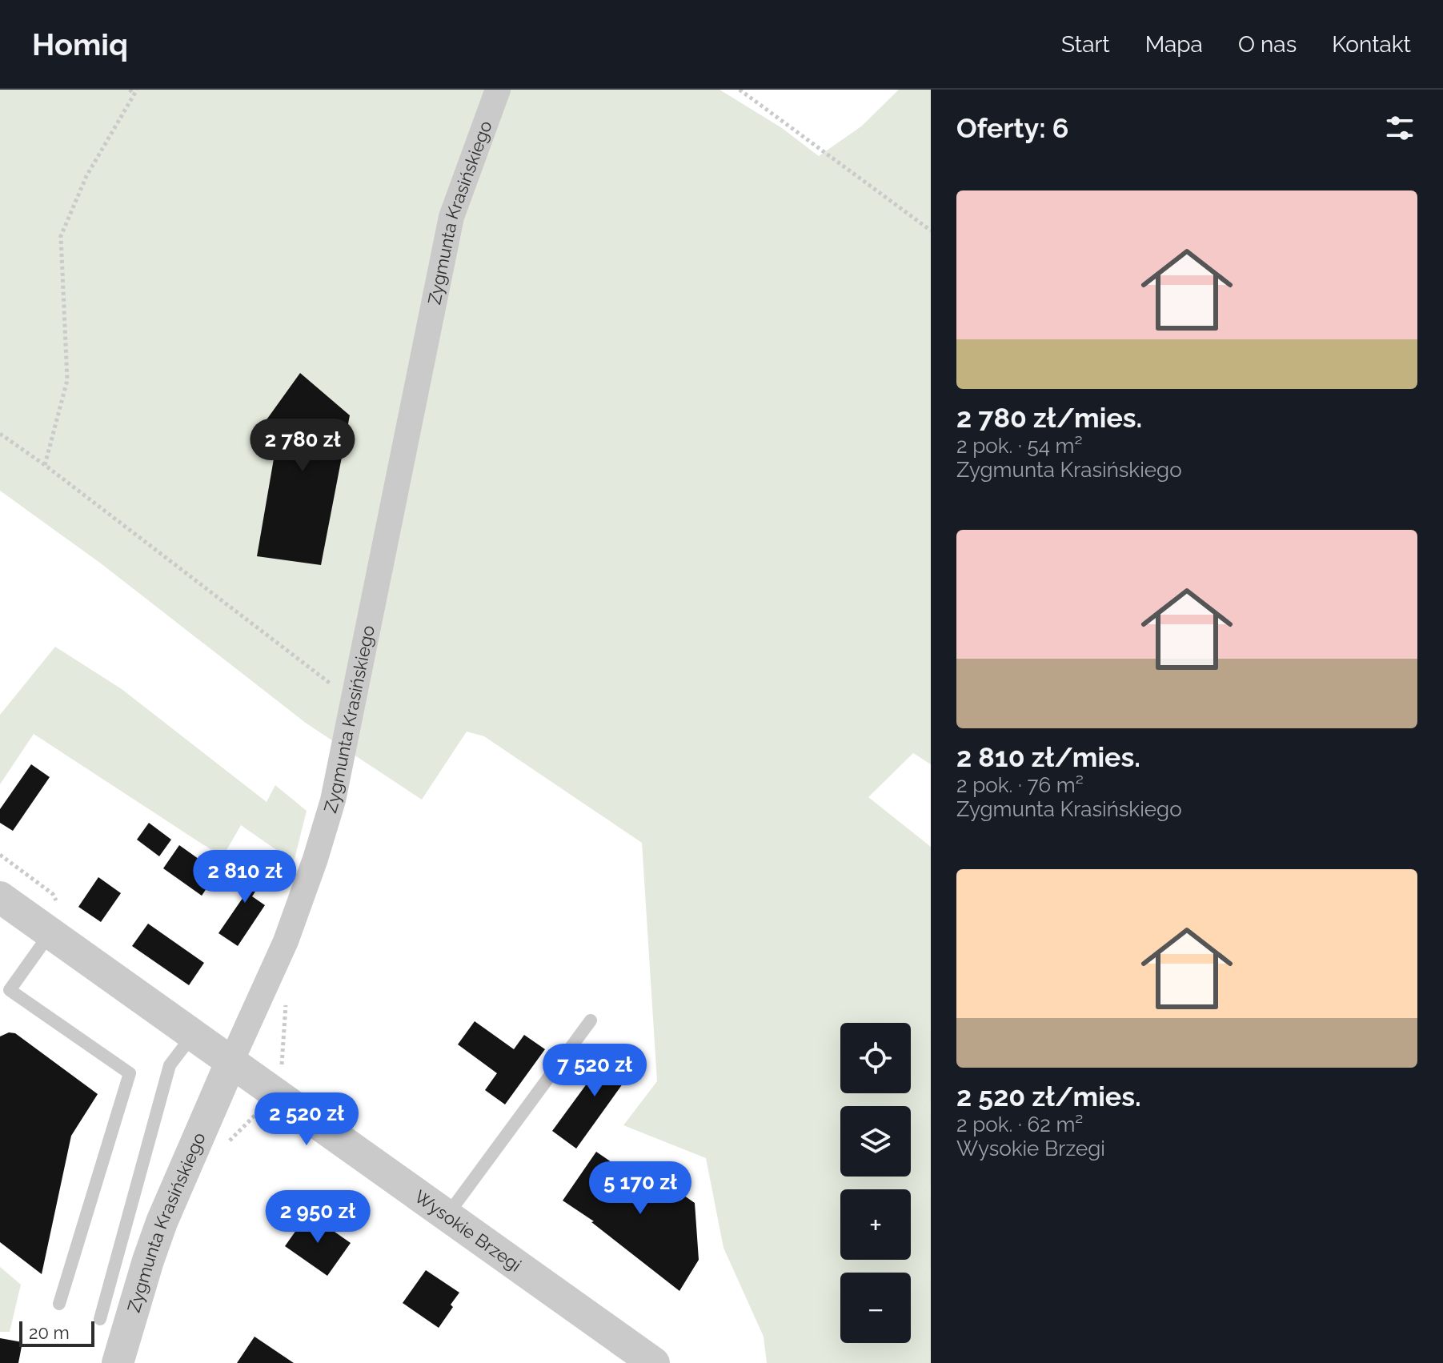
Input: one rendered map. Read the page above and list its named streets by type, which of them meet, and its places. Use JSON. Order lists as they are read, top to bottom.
{
  "streets": {
    "street": ["Zygmunta Krasińskiego", "Wysokie Brzegi"]
  },
  "crossings": [
    ["Zygmunta Krasińskiego", "Wysokie Brzegi"]
  ],
  "scale_bar": "20 m",
  "page": {
    "header": "Homiq",
    "nav": [
      "Start",
      "Mapa",
      "O nas",
      "Kontakt"
    ],
    "heading": "Oferty: 6",
    "list": [
      {
        "name": "2 780 zł/mies.",
        "note": "2 pok. · 54 m² · Zygmunta Krasińskiego"
      },
      {
        "name": "2 810 zł/mies.",
        "note": "2 pok. · 76 m² · Zygmunta Krasińskiego"
      },
      {
        "name": "2 520 zł/mies.",
        "note": "2 pok. · 62 m² · Wysokie Brzegi"
      }
    ],
    "price": [
      "2 780 zł",
      "2 810 zł",
      "7 520 zł",
      "2 520 zł",
      "5 170 zł",
      "2 950 zł"
    ],
    "map_buttons": ["+", "−"],
    "scale": "20 m"
  }
}
